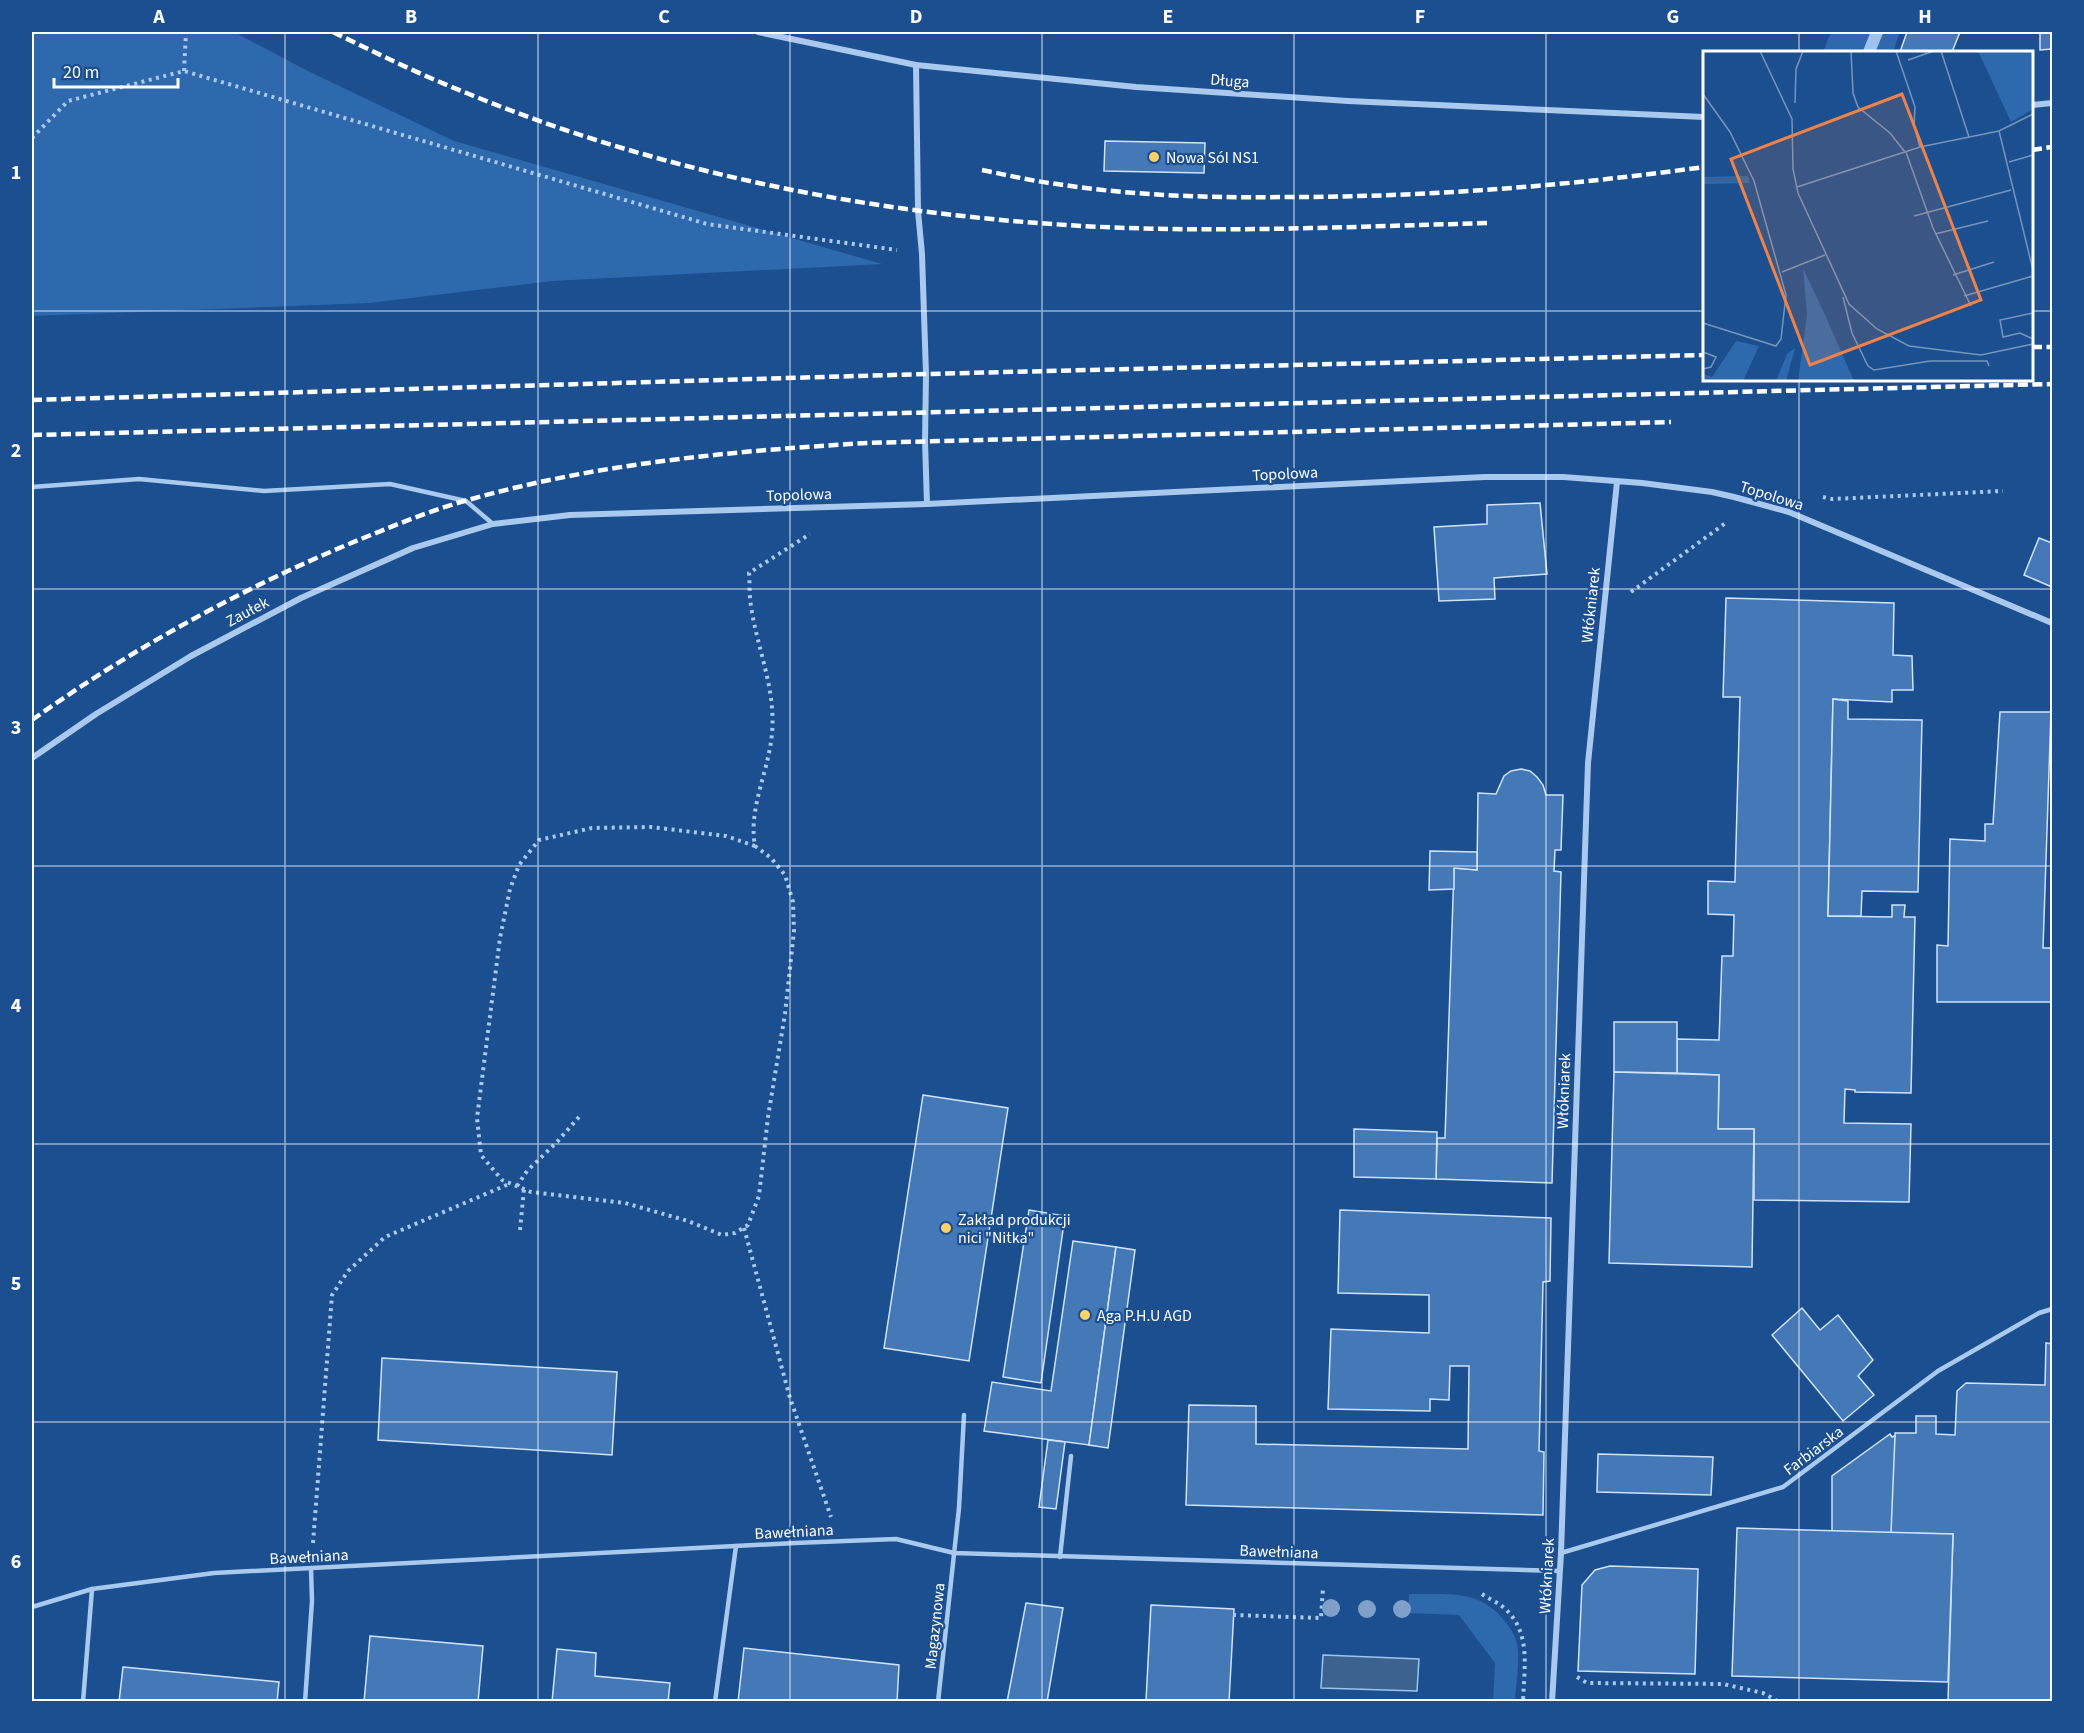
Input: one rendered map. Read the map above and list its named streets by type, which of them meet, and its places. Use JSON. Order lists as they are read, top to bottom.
{
  "streets": {
    "street": [
      "Długa",
      "Topolowa",
      "Włókniarek",
      "Zaułek"
    ],
    "lane": ["Farbiarska", "Bawełniana", "Magazynowa"]
  },
  "crossings": [
    ["Topolowa", "Włókniarek"],
    ["Topolowa", "Zaułek"],
    ["Włókniarek", "Farbiarska"],
    ["Włókniarek", "Bawełniana"],
    ["Bawełniana", "Magazynowa"]
  ],
  "places": ["Nowa Sól NS1", "Zakład produkcji nici \"Nitka\"", "Aga P.H.U AGD"],
  "scale_bar": "20 m",
  "grid": {
    "columns": [
      "A",
      "B",
      "C",
      "D",
      "E",
      "F",
      "G",
      "H"
    ],
    "rows": [
      "1",
      "2",
      "3",
      "4",
      "5",
      "6"
    ]
  }
}
